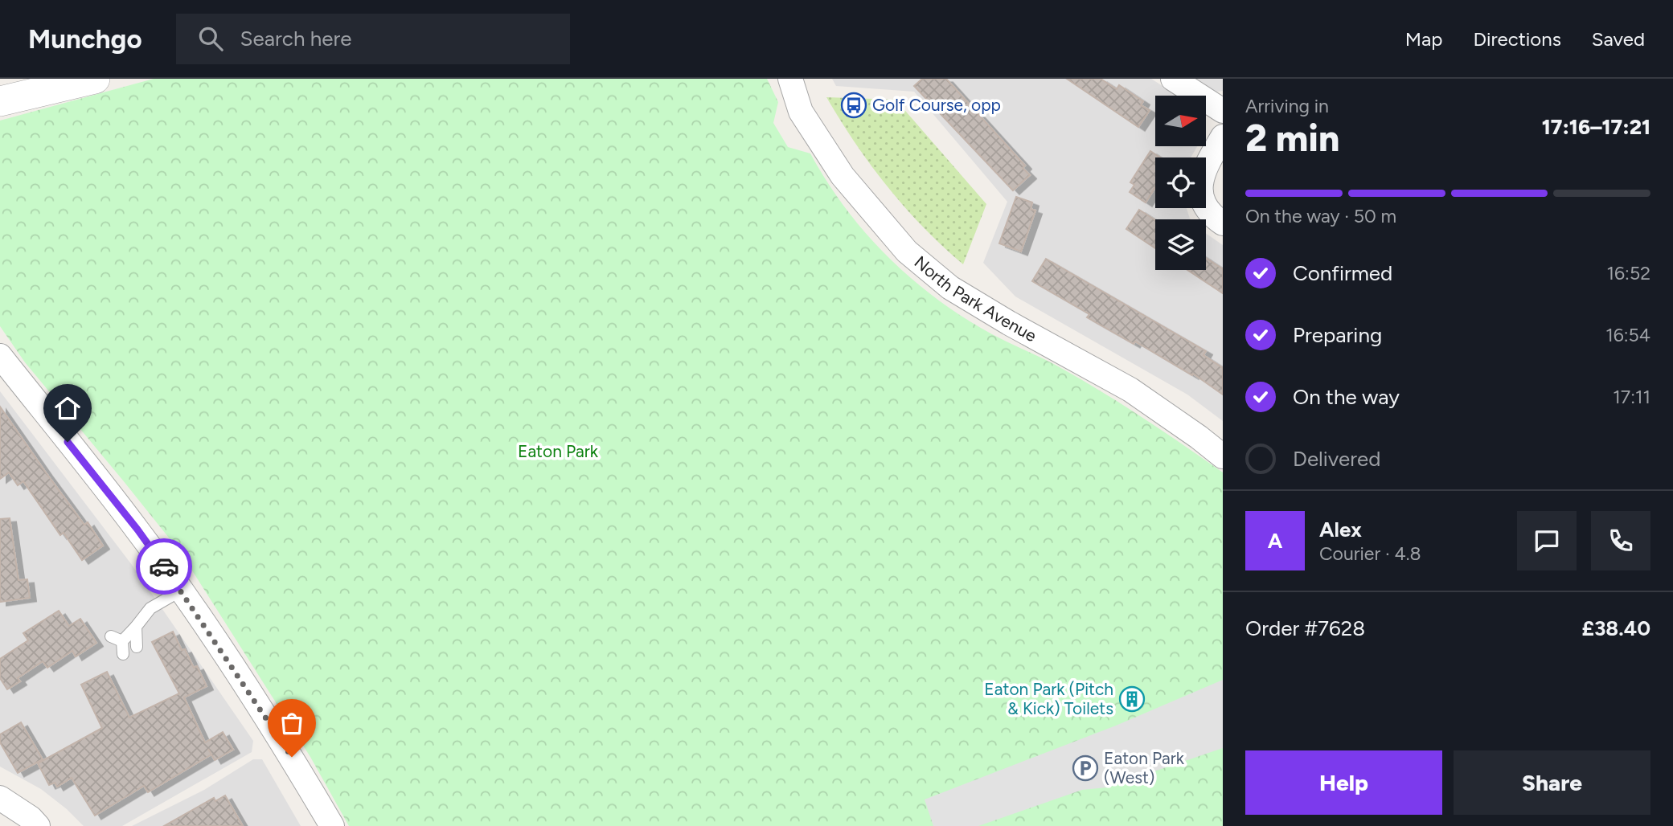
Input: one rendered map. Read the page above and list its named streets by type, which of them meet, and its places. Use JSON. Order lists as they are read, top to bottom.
{
  "streets": {
    "street": ["North Park Avenue"]
  },
  "parks": ["Eaton Park"],
  "places": {
    "bus stop": ["Golf Course, opp"],
    "building": ["Eaton Park (Pitch & Kick) Toilets"],
    "parking": ["Eaton Park (West)"]
  },
  "north": "right",
  "page": {
    "header": "Munchgo",
    "search": "Search here",
    "nav": ["Map", "Directions", "Saved"],
    "heading": ["2 min", "Arriving in", "17:16–17:21"],
    "panel": [
      "Alex",
      "Courier · 4.8",
      "Order #7628",
      "£38.40"
    ],
    "bar": "On the way · 50 m",
    "list": [
      ["Confirmed", "16:52"],
      ["Preparing", "16:54"],
      ["On the way", "17:11"],
      "Delivered"
    ],
    "round": "A",
    "buttons": ["Help", "Share"]
  }
}
